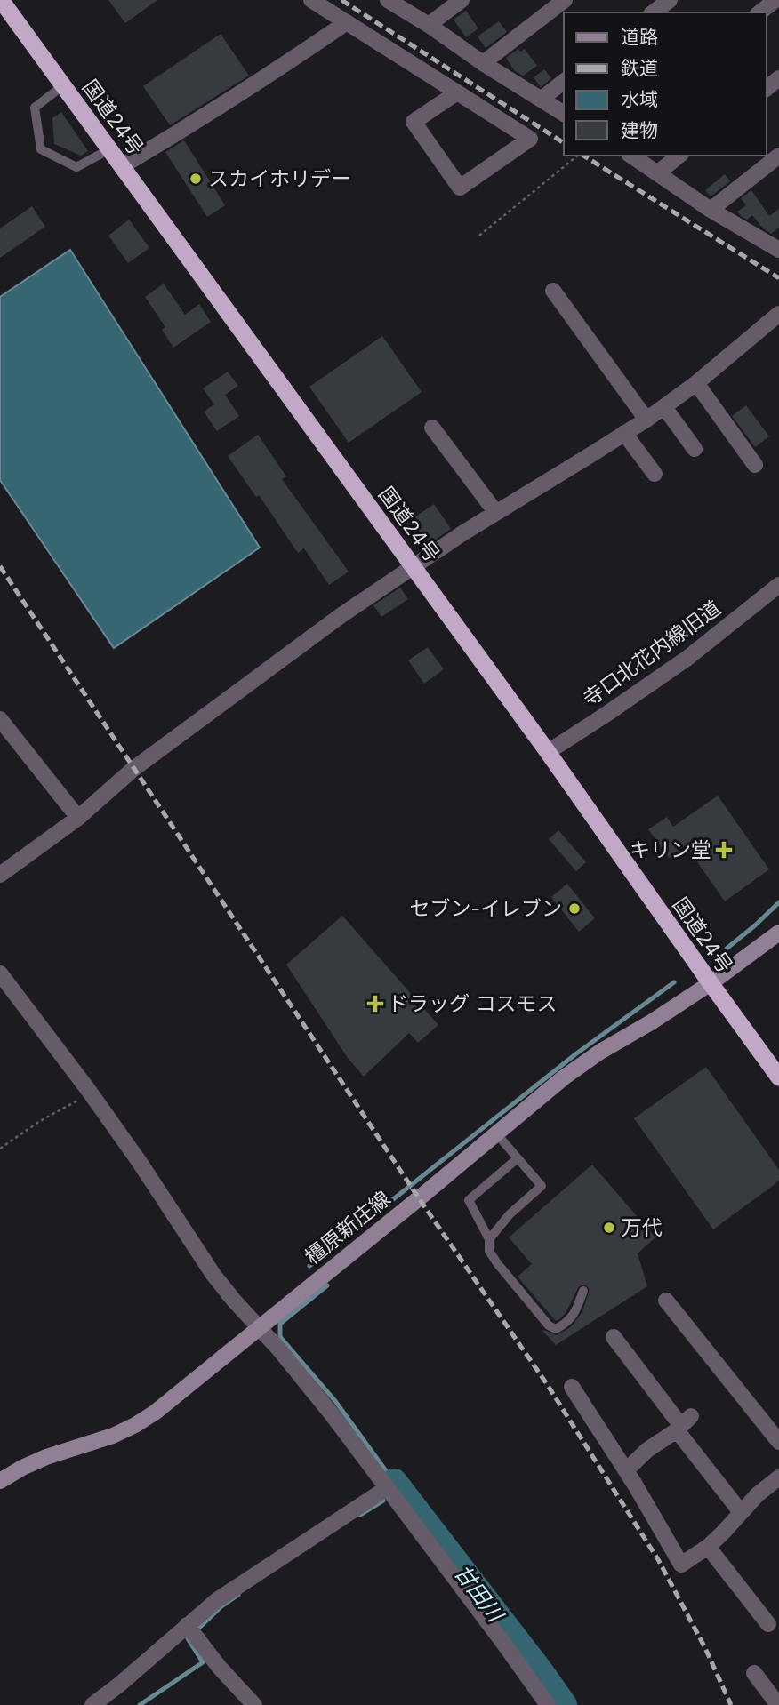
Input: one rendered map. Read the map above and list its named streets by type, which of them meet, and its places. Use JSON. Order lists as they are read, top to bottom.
{
  "streets": {
    "highway": ["国道24号"],
    "main road": ["橿原新庄線"],
    "street": ["寺口北花内線旧道"]
  },
  "crossings": [
    ["国道24号", "寺口北花内線旧道"],
    ["国道24号", "橿原新庄線"]
  ],
  "water": ["甘田川"],
  "places": {
    "other": ["スカイホリデー", "セブン-イレブン", "万代"],
    "health": ["キリン堂", "ドラッグ コスモス"]
  },
  "legend": [
    "道路",
    "鉄道",
    "水域",
    "建物"
  ]
}
